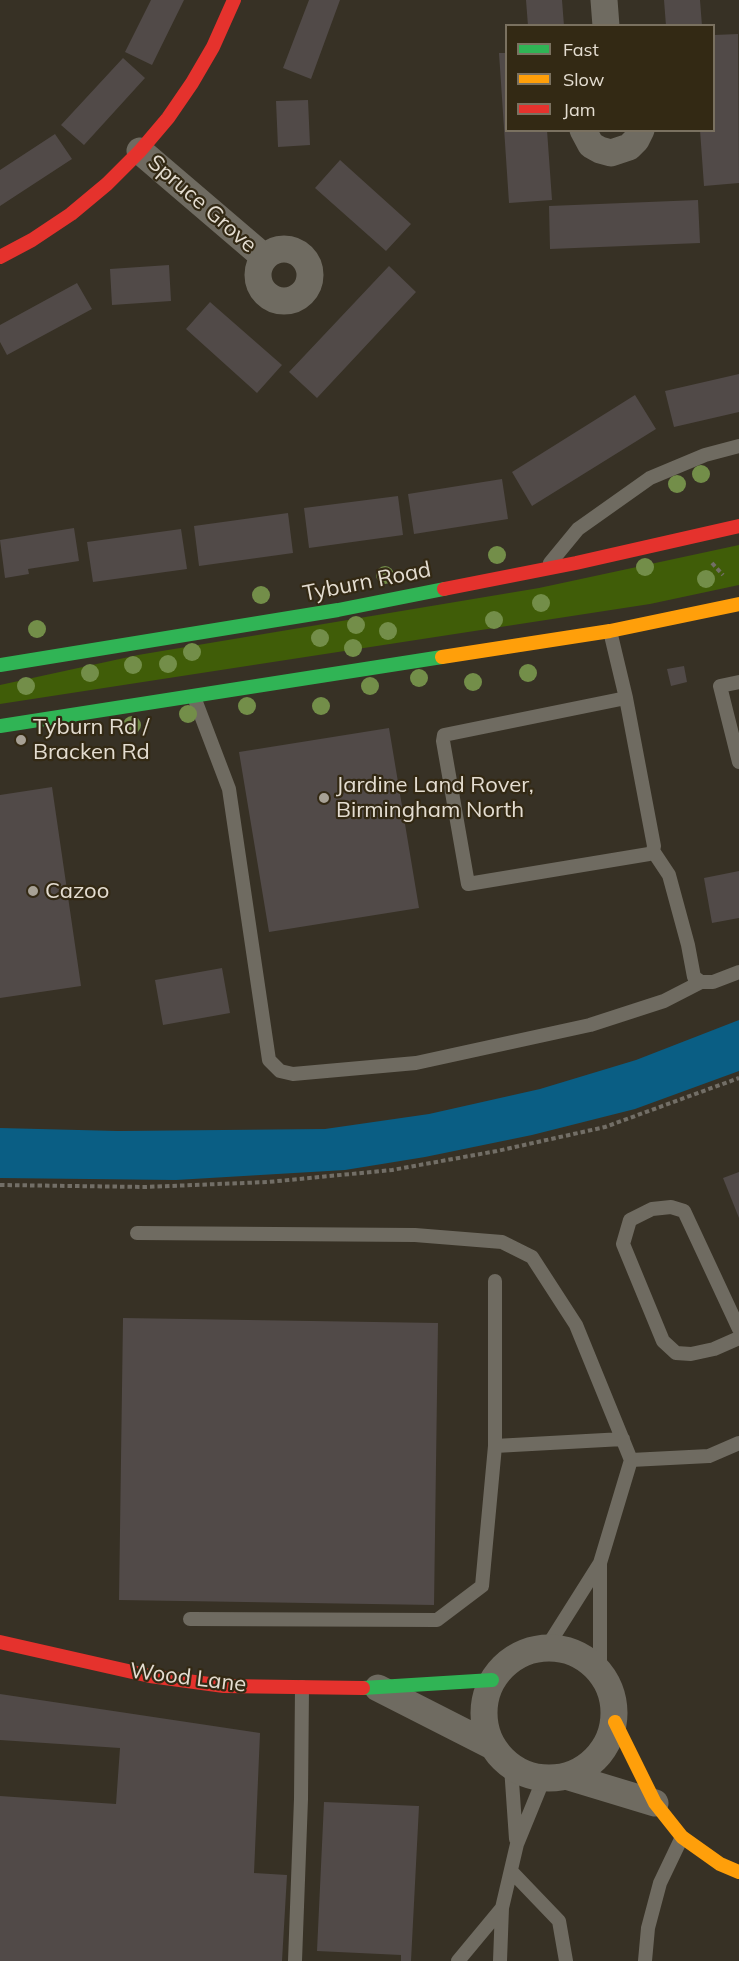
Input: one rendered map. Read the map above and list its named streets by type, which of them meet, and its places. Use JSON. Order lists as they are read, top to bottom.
{
  "streets": {
    "main road": ["Tyburn Road", "Wood Lane"],
    "street": ["Spruce Grove"]
  },
  "places": ["Tyburn Rd / Bracken Rd", "Jardine Land Rover, Birmingham North", "Cazoo"],
  "legend": ["Fast", "Slow", "Jam"]
}
